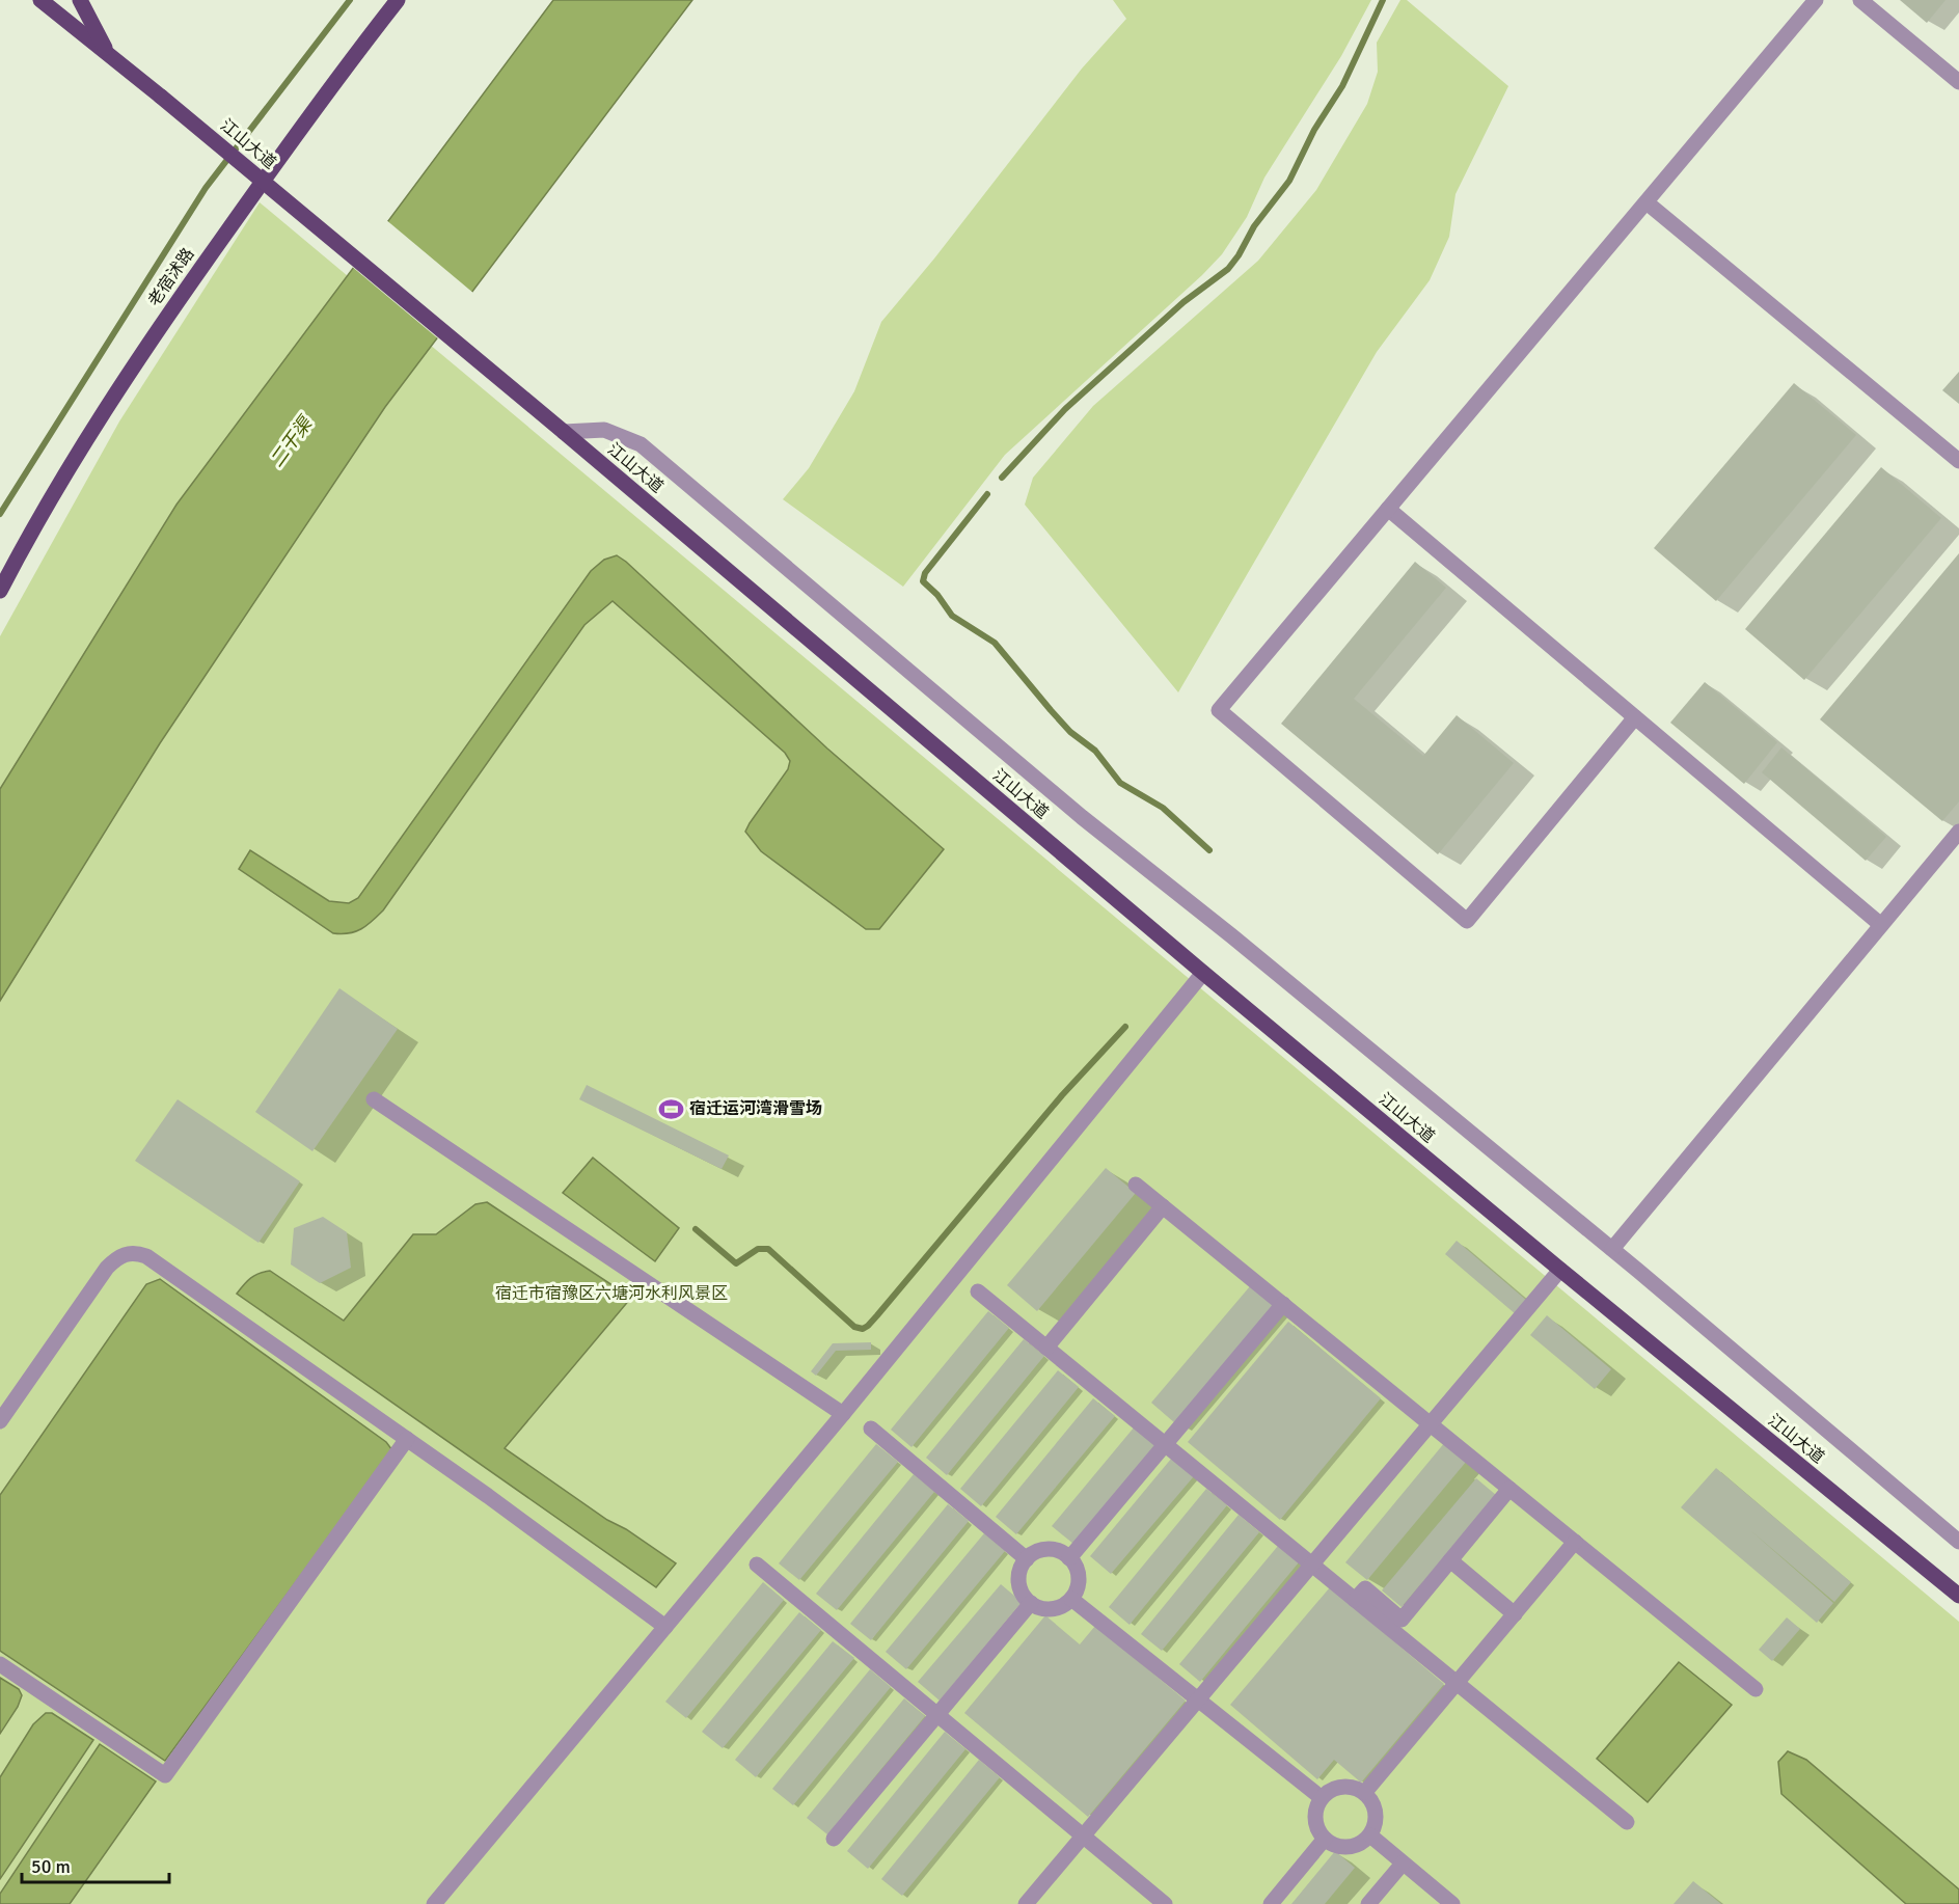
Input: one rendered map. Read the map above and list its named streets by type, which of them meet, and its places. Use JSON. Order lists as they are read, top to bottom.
{
  "streets": {
    "main road": ["江山大道", "老宿沭路"]
  },
  "water": ["二干渠"],
  "parks": ["宿迁市宿豫区六塘河水利风景区"],
  "places": {
    "sports": ["宿迁运河湾滑雪场"]
  },
  "scale_bar": "50 m"
}
